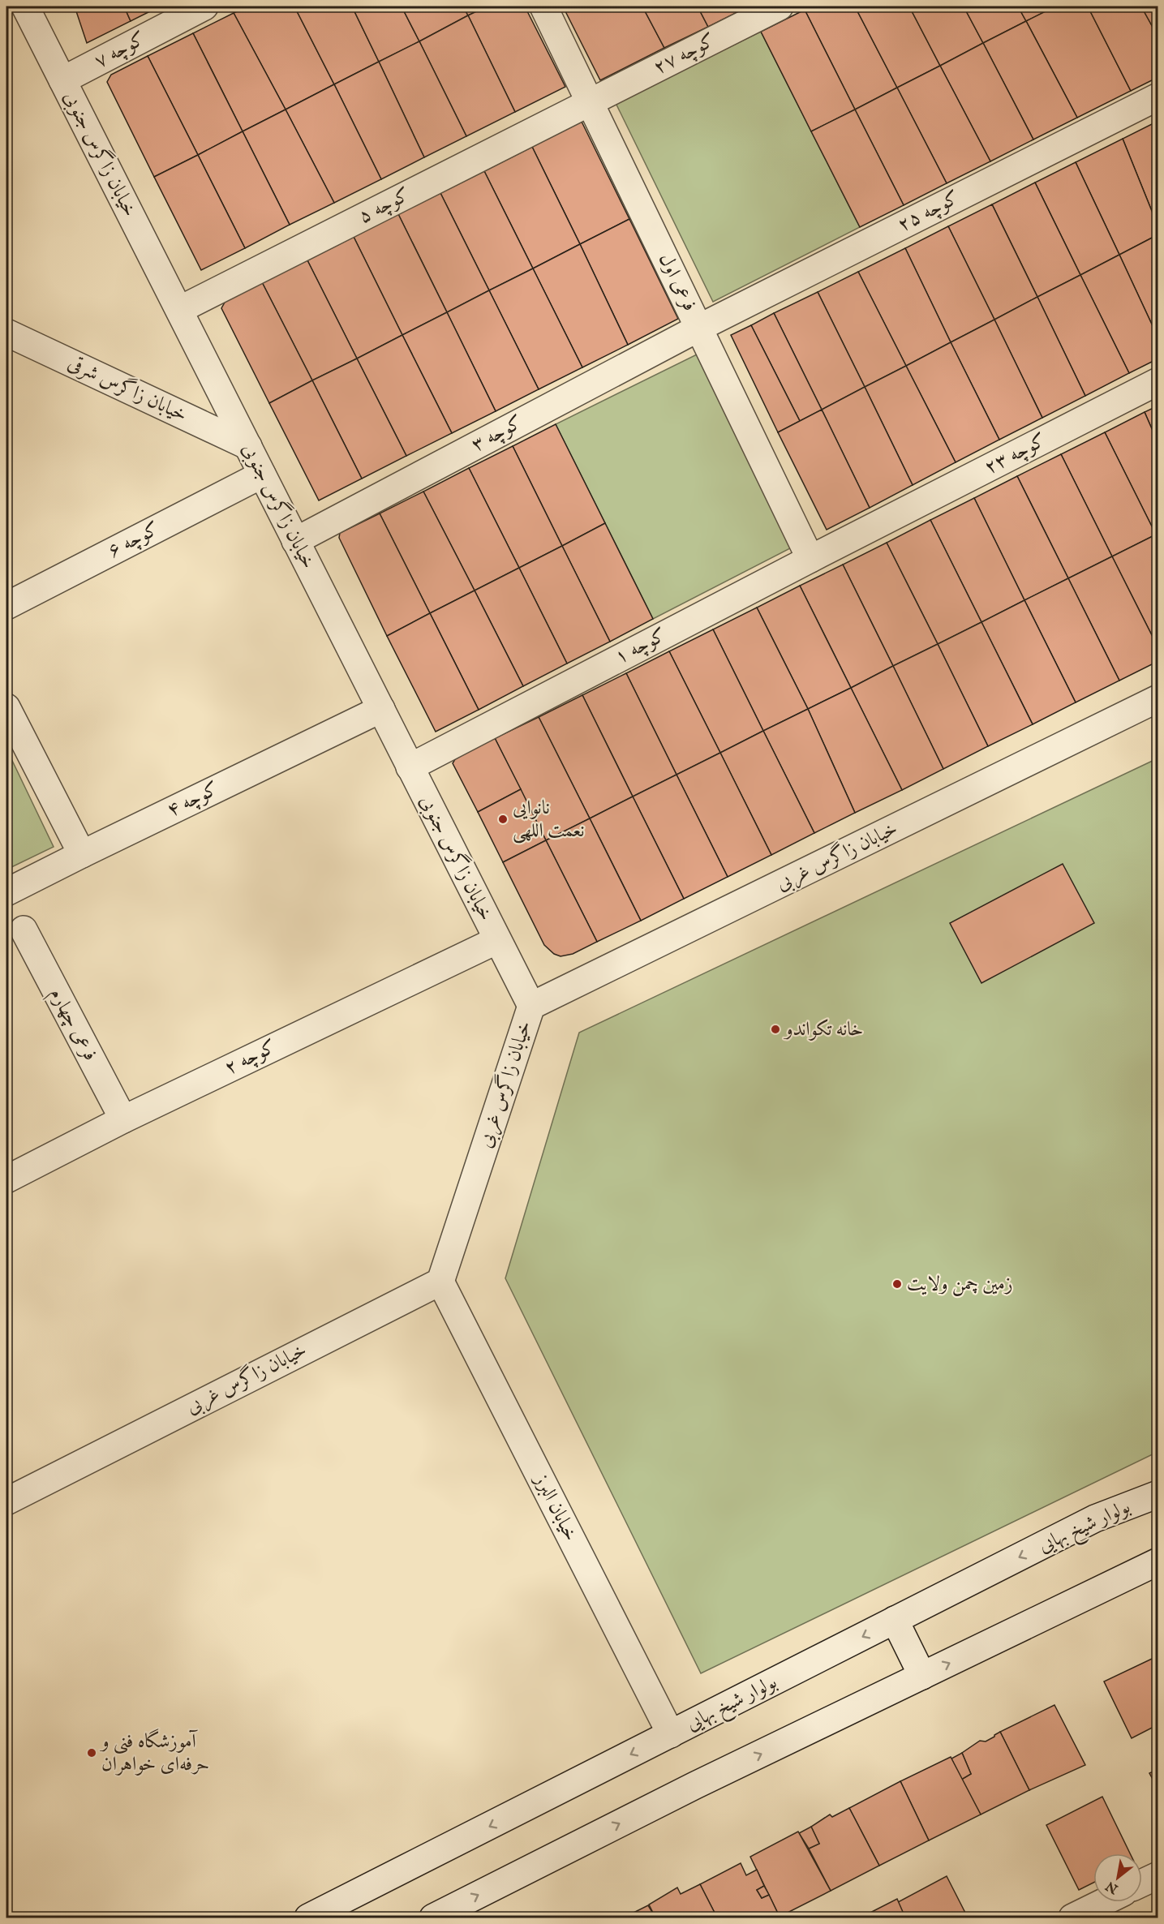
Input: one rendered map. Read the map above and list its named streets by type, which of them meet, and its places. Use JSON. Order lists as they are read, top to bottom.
{
  "streets": {
    "street": [
      "۷ کوچه",
      "۲۷ کوچه",
      "خیابان زاگرس جنوبی",
      "۵ کوچه",
      "کوچه ۲۵",
      "فرعی اول",
      "خیابان زاگرس شرقی",
      "کوچه ۳",
      "کوچه ۲۳",
      "کوچه ۶",
      "کوچه ۱",
      "کوچه ۴",
      "خیابان زاگرس غربی",
      "فرعی چهارم",
      "کوچه ۲",
      "خیابان البرز",
      "بولوار شیخ بهایی"
    ]
  },
  "crossings": [
    ["۷ کوچه", "خیابان زاگرس جنوبی"],
    ["۲۷ کوچه", "۵ کوچه"],
    ["۲۷ کوچه", "فرعی اول"],
    ["خیابان زاگرس جنوبی", "۵ کوچه"],
    ["خیابان زاگرس جنوبی", "خیابان زاگرس شرقی"],
    ["خیابان زاگرس جنوبی", "کوچه ۳"],
    ["خیابان زاگرس جنوبی", "کوچه ۶"],
    ["خیابان زاگرس جنوبی", "کوچه ۱"],
    ["خیابان زاگرس جنوبی", "کوچه ۴"],
    ["خیابان زاگرس جنوبی", "خیابان زاگرس غربی"],
    ["خیابان زاگرس جنوبی", "کوچه ۲"],
    ["۵ کوچه", "فرعی اول"],
    ["کوچه ۲۵", "فرعی اول"],
    ["کوچه ۲۵", "کوچه ۳"],
    ["فرعی اول", "کوچه ۳"],
    ["فرعی اول", "کوچه ۱"],
    ["کوچه ۲۳", "کوچه ۱"],
    ["خیابان زاگرس غربی", "خیابان البرز"],
    ["فرعی چهارم", "کوچه ۲"],
    ["خیابان البرز", "بولوار شیخ بهایی"]
  ],
  "places": [
    "نانوایی نعمت اللهی",
    "خانه تکواندو",
    "زمین چمن ولایت",
    "آموزشگاه فنی و حرفه‌ای خواهران"
  ],
  "north": "bottom left"
}
